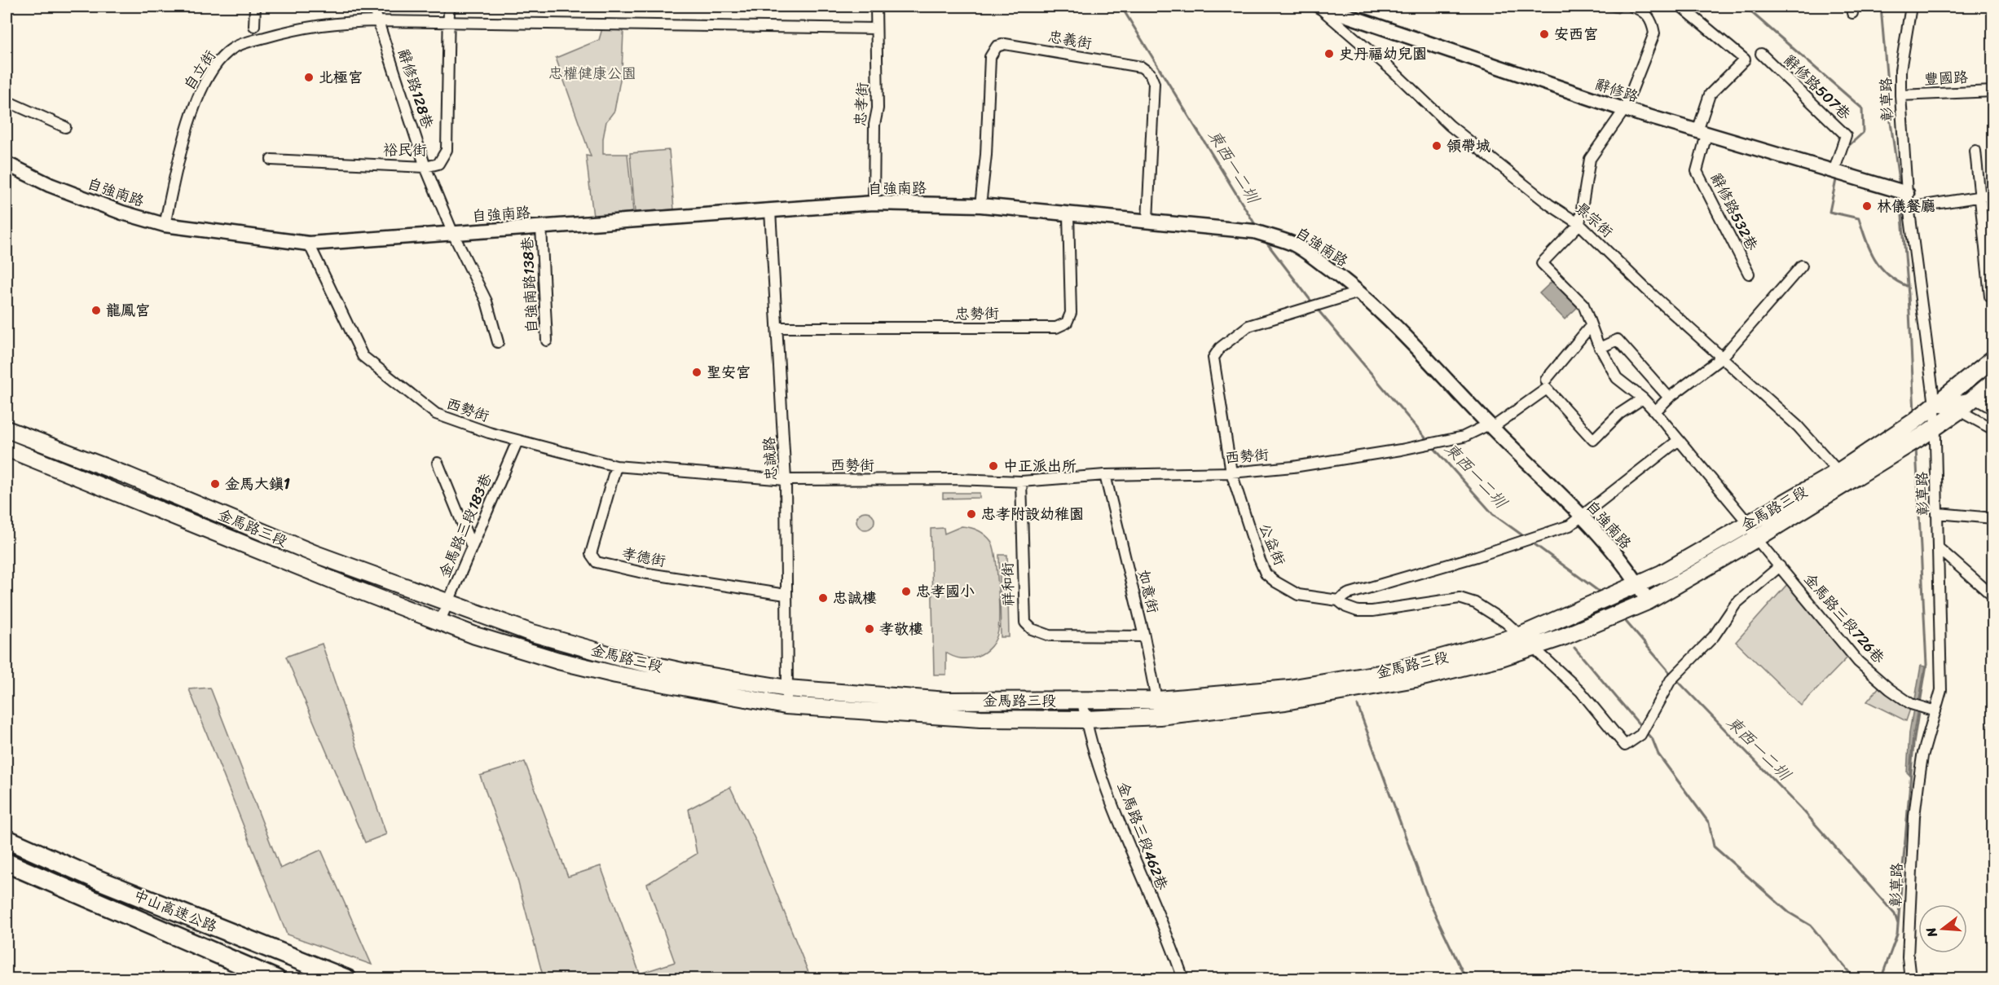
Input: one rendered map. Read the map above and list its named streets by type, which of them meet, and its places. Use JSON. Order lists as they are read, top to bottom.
{
  "streets": {
    "highway": ["中山高速公路"],
    "main road": ["金馬路三段"],
    "street": [
      "忠義街",
      "自立街",
      "豐國路",
      "辭修路507巷",
      "辭修路128巷",
      "辭修路",
      "彰草路",
      "忠孝街",
      "裕民街",
      "自強南路",
      "辭修路532巷",
      "景宗街",
      "自強南路138巷",
      "忠勢街",
      "西勢街",
      "忠誠路",
      "金馬路三段183巷",
      "公益街",
      "孝德街",
      "祥和街",
      "如意街",
      "金馬路三段726巷",
      "金馬路三段462巷"
    ]
  },
  "crossings": [
    ["忠義街", "自強南路"],
    ["自立街", "辭修路128巷"],
    ["自立街", "忠孝街"],
    ["自立街", "裕民街"],
    ["自立街", "自強南路"],
    ["豐國路", "彰草路"],
    ["辭修路507巷", "辭修路"],
    ["辭修路128巷", "裕民街"],
    ["辭修路128巷", "自強南路"],
    ["辭修路", "彰草路"],
    ["辭修路", "辭修路532巷"],
    ["辭修路", "景宗街"],
    ["彰草路", "金馬路三段"],
    ["彰草路", "金馬路三段726巷"],
    ["忠孝街", "自強南路"],
    ["自強南路", "自強南路138巷"],
    ["自強南路", "忠勢街"],
    ["自強南路", "西勢街"],
    ["自強南路", "忠誠路"],
    ["自強南路", "金馬路三段"],
    ["自強南路", "公益街"],
    ["景宗街", "金馬路三段"],
    ["景宗街", "金馬路三段726巷"],
    ["忠勢街", "忠誠路"],
    ["西勢街", "忠誠路"],
    ["西勢街", "金馬路三段183巷"],
    ["西勢街", "公益街"],
    ["西勢街", "孝德街"],
    ["西勢街", "祥和街"],
    ["西勢街", "如意街"],
    ["西勢街", "金馬路三段726巷"],
    ["忠誠路", "金馬路三段"],
    ["忠誠路", "孝德街"],
    ["金馬路三段", "金馬路三段183巷"],
    ["金馬路三段", "如意街"],
    ["金馬路三段", "金馬路三段726巷"],
    ["金馬路三段", "金馬路三段462巷"],
    ["祥和街", "如意街"]
  ],
  "water": ["東西一二圳"],
  "parks": ["忠權健康公園"],
  "places": [
    "安西宮",
    "史丹福幼兒園",
    "北極宮",
    "領帶城",
    "林儀餐廳",
    "龍鳳宮",
    "聖安宮",
    "中正派出所",
    "金馬大鎮1",
    "忠孝附設幼稚園",
    "忠孝國小",
    "忠誠樓",
    "孝敬樓"
  ],
  "north": "left"
}
